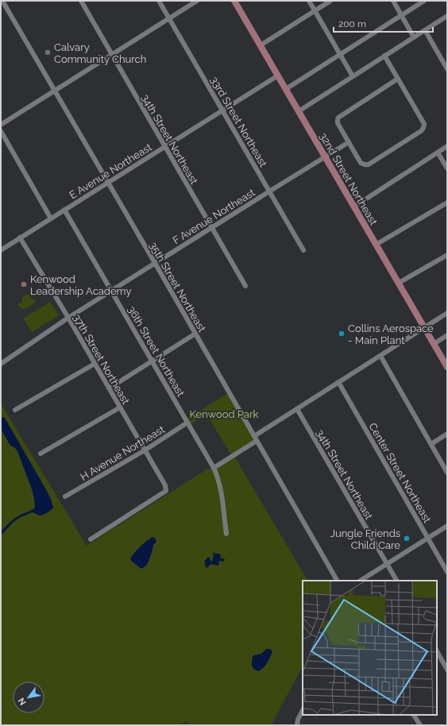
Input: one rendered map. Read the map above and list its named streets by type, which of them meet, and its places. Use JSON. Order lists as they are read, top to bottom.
{
  "streets": {
    "main road": ["32nd Street Northeast"],
    "street": [
      "33rd Street Northeast",
      "34th Street Northeast",
      "E Avenue Northeast",
      "F Avenue Northeast",
      "35th Street Northeast",
      "36th Street Northeast",
      "37th Street Northeast",
      "H Avenue Northeast",
      "Center Street Northeast"
    ]
  },
  "crossings": [
    ["33rd Street Northeast", "E Avenue Northeast"],
    ["33rd Street Northeast", "F Avenue Northeast"],
    ["34th Street Northeast", "E Avenue Northeast"],
    ["34th Street Northeast", "F Avenue Northeast"],
    ["E Avenue Northeast", "32nd Street Northeast"],
    ["E Avenue Northeast", "35th Street Northeast"],
    ["E Avenue Northeast", "36th Street Northeast"],
    ["E Avenue Northeast", "37th Street Northeast"],
    ["32nd Street Northeast", "F Avenue Northeast"],
    ["F Avenue Northeast", "35th Street Northeast"],
    ["F Avenue Northeast", "36th Street Northeast"],
    ["F Avenue Northeast", "37th Street Northeast"],
    ["36th Street Northeast", "H Avenue Northeast"],
    ["37th Street Northeast", "H Avenue Northeast"]
  ],
  "parks": ["Kenwood Park"],
  "places": [
    "Calvary Community Church",
    "Kenwood Leadership Academy",
    "Collins Aerospace - Main Plant",
    "Jungle Friends Child Care"
  ],
  "scale_bar": "200 m",
  "north": "bottom left"
}
